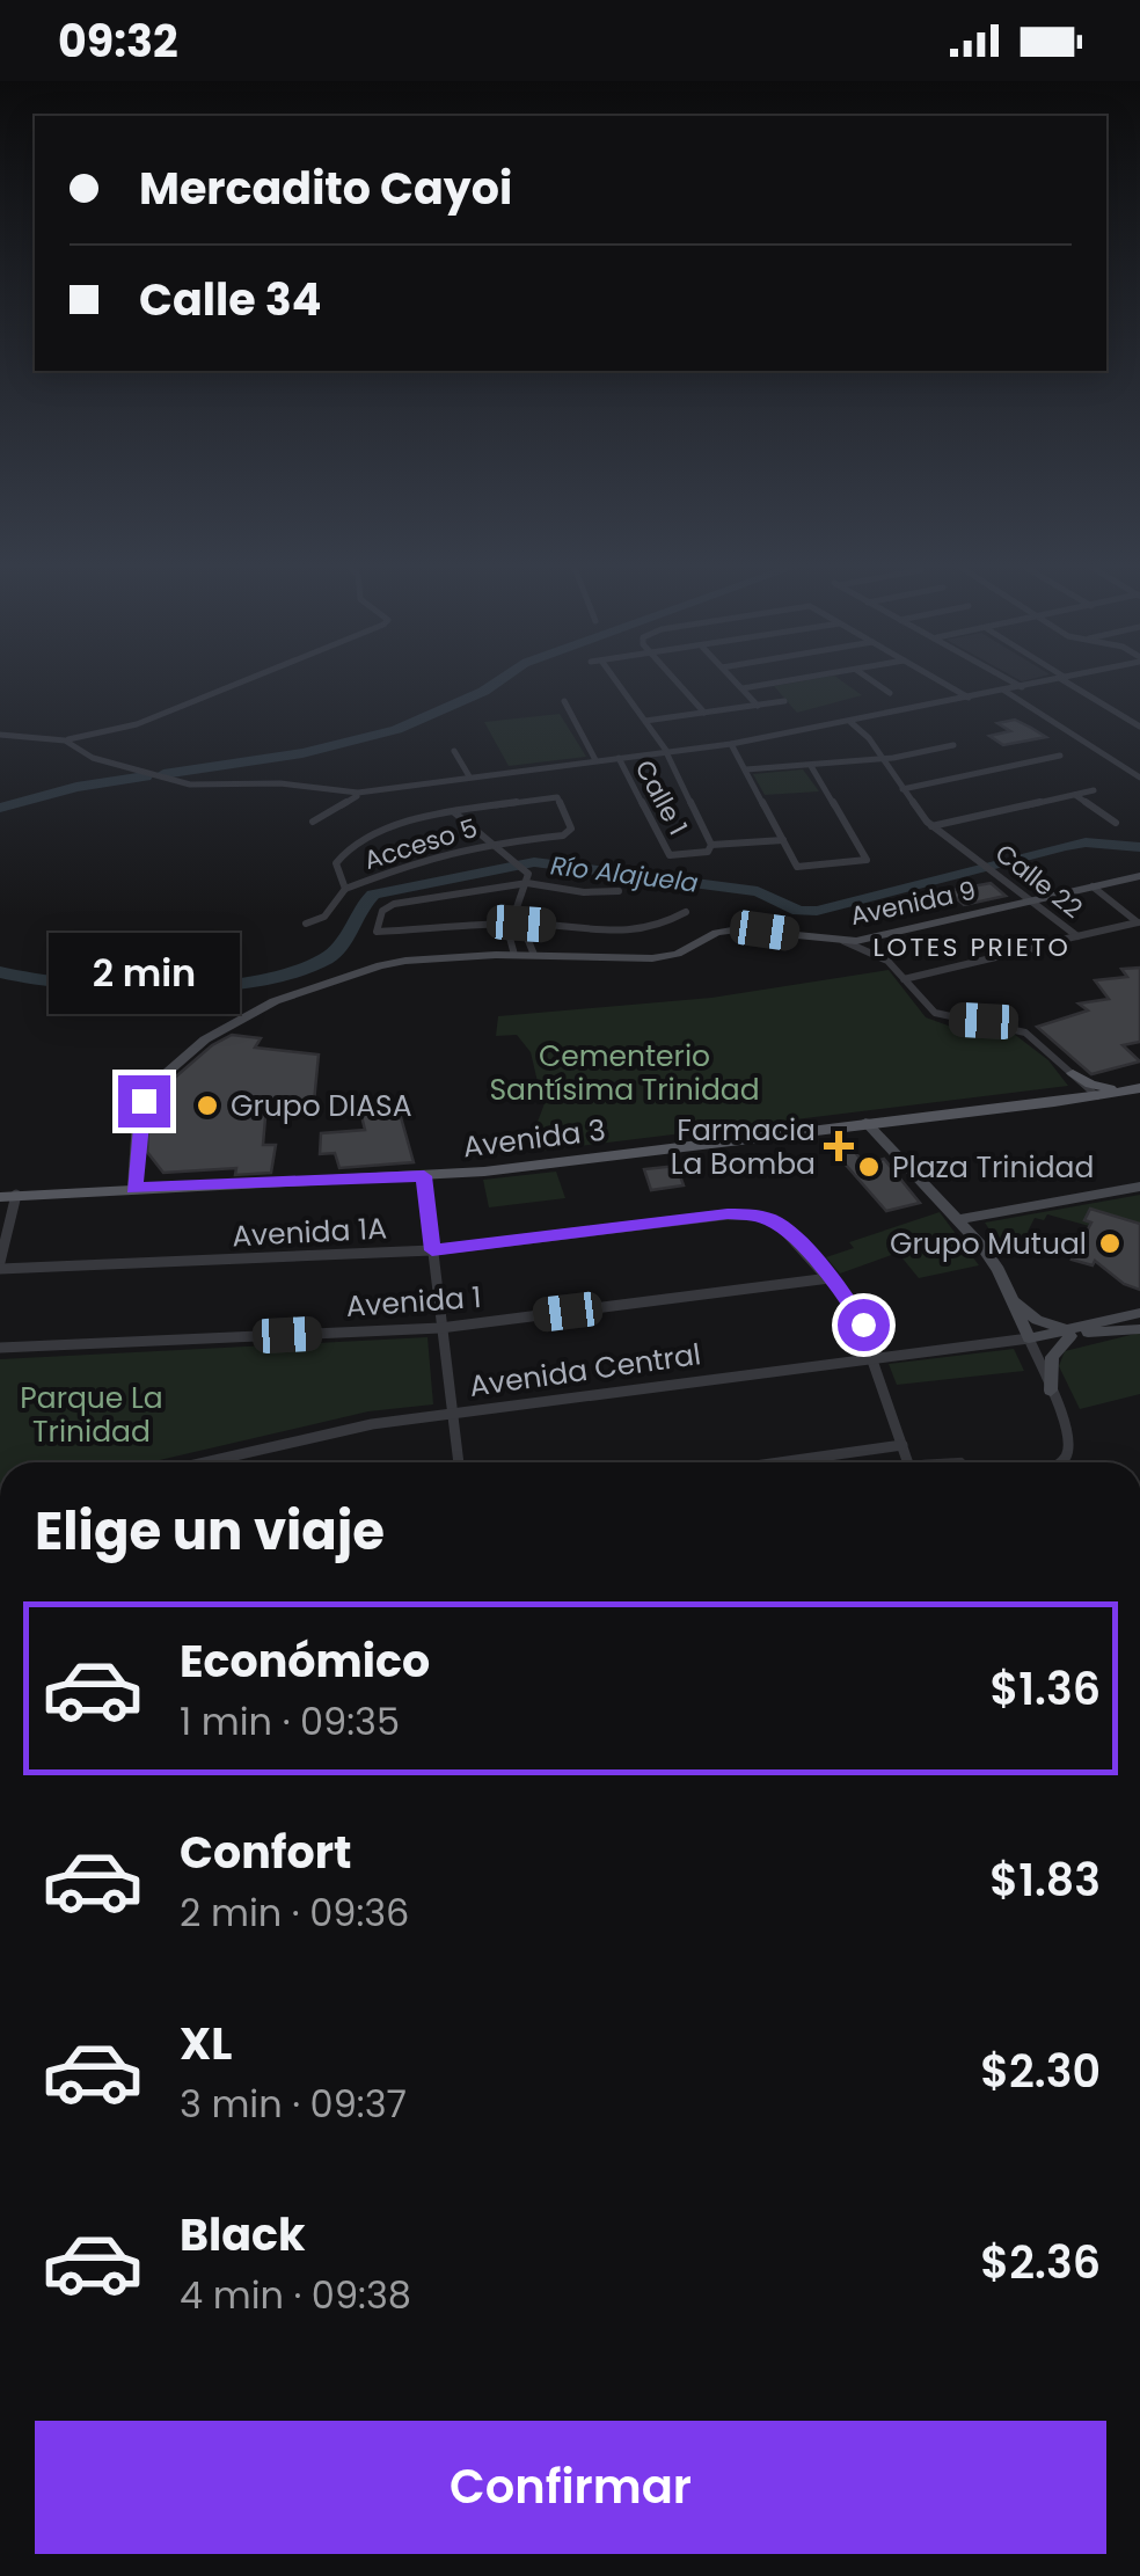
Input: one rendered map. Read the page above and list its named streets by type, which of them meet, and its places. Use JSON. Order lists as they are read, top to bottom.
{
  "streets": {
    "main road": ["Avenida 3"],
    "street": [
      "Calle 1",
      "Acceso 5",
      "Calle 22",
      "Avenida 9",
      "Avenida 1A",
      "Avenida 1",
      "Avenida Central"
    ]
  },
  "crossings": [
    ["Calle 22", "Avenida 9"],
    ["Avenida 9", "Avenida 3"],
    ["Avenida 1A", "Avenida 1"]
  ],
  "districts": ["LOTES PRIETO"],
  "water": ["Río Alajuela"],
  "parks": ["Cementerio Santísima Trinidad", "Parque La Trinidad"],
  "places": {
    "other": ["Grupo DIASA", "Plaza Trinidad", "Grupo Mutual"],
    "health": ["Farmacia La Bomba"]
  },
  "page": {
    "status": "09:32",
    "banner": ["Mercadito Cayoi", "Calle 34"],
    "bubble": "2 min",
    "heading": "Elige un viaje",
    "list": [
      {
        "name": "Económico",
        "note": "1 min · 09:35",
        "value": "$1.36"
      },
      {
        "name": "Confort",
        "note": "2 min · 09:36",
        "value": "$1.83"
      },
      {
        "name": "XL",
        "note": "3 min · 09:37",
        "value": "$2.30"
      },
      {
        "name": "Black",
        "note": "4 min · 09:38",
        "value": "$2.36"
      }
    ],
    "buttons": "Confirmar"
  }
}
